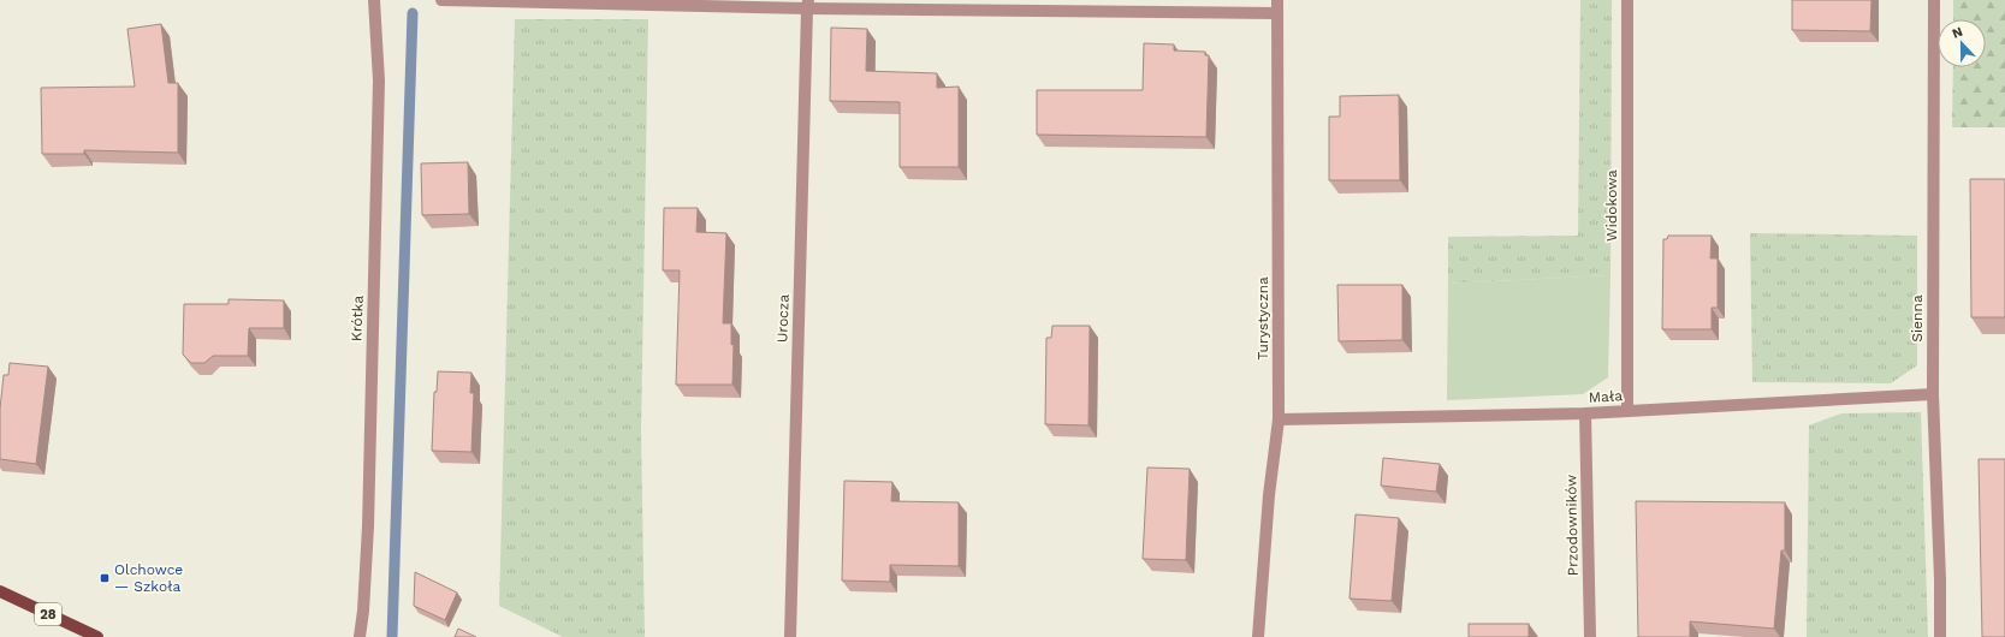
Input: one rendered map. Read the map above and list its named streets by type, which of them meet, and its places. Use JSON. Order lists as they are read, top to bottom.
{
  "streets": {
    "main road": ["28"],
    "street": [
      "Widokowa",
      "Krótka",
      "Urocza",
      "Turystyczna",
      "Sienna",
      "Mała",
      "Przodowników"
    ]
  },
  "crossings": [
    ["Widokowa", "Mała"],
    ["Turystyczna", "Mała"],
    ["Sienna", "Mała"],
    ["Mała", "Przodowników"]
  ],
  "places": {
    "transit": ["Olchowce — Szkoła"]
  },
  "north": "top"
}
